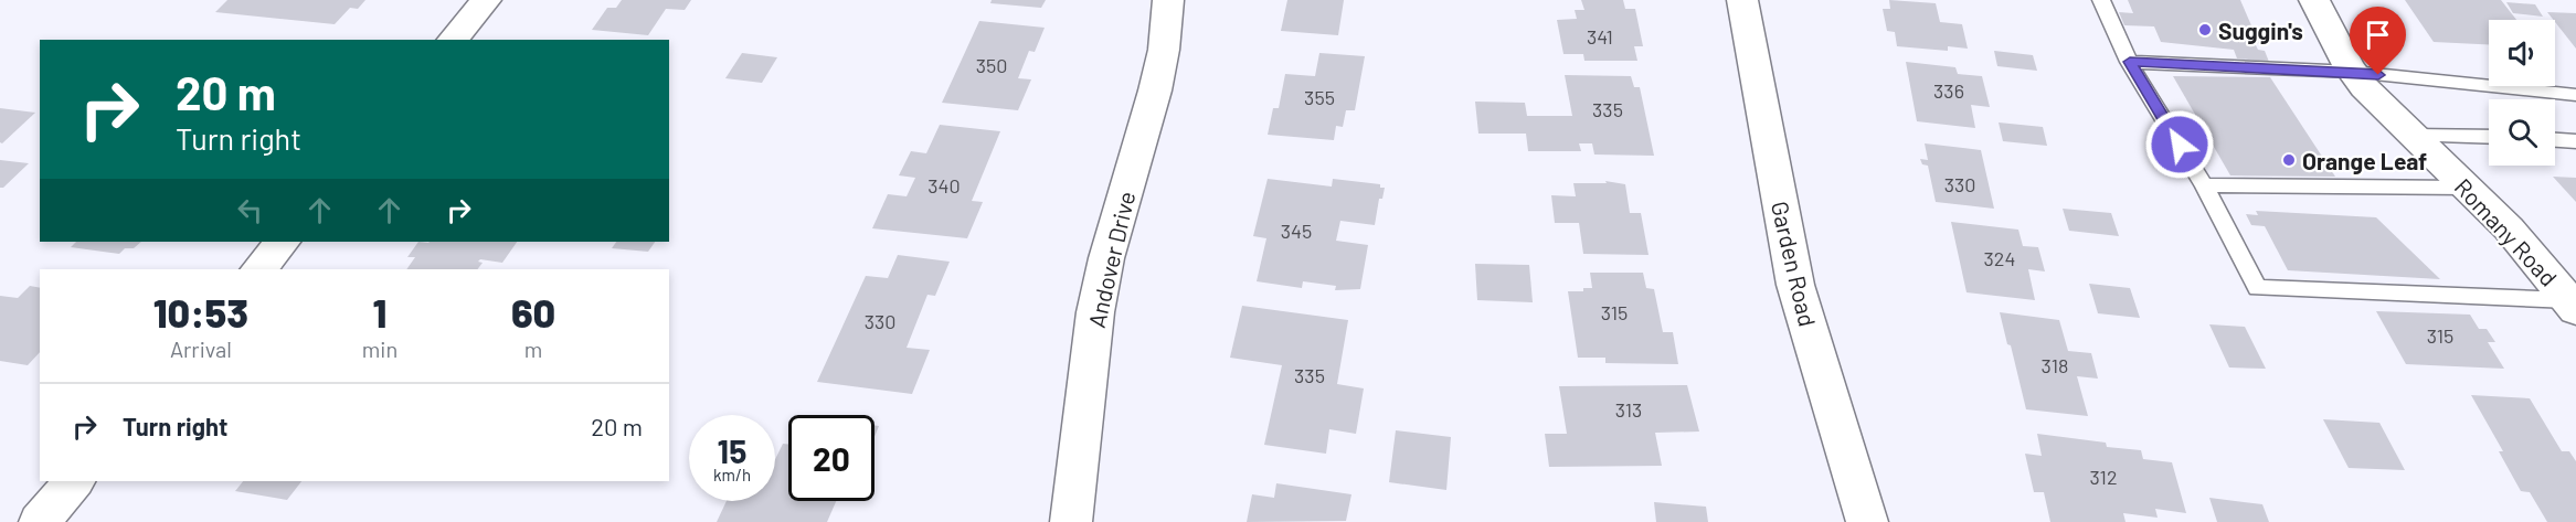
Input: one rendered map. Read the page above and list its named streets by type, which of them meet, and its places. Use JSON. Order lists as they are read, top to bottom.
{
  "streets": {
    "street": ["Romany Road", "Andover Drive", "Garden Road"]
  },
  "places": ["Suggin's", "Orange Leaf"],
  "house_numbers": [
    "341",
    "350",
    "336",
    "355",
    "335",
    "330",
    "340",
    "345",
    "324",
    "315",
    "330",
    "315",
    "318",
    "335",
    "313",
    "312"
  ],
  "page": {
    "turn": ["20 m", "Turn right"],
    "eta": [
      "10:53",
      "Arrival",
      "1",
      "min",
      "60",
      "m"
    ],
    "list": [
      {
        "name": "Turn right",
        "value": "20 m"
      }
    ],
    "speed": "15 km/h",
    "limit": "20"
  }
}
